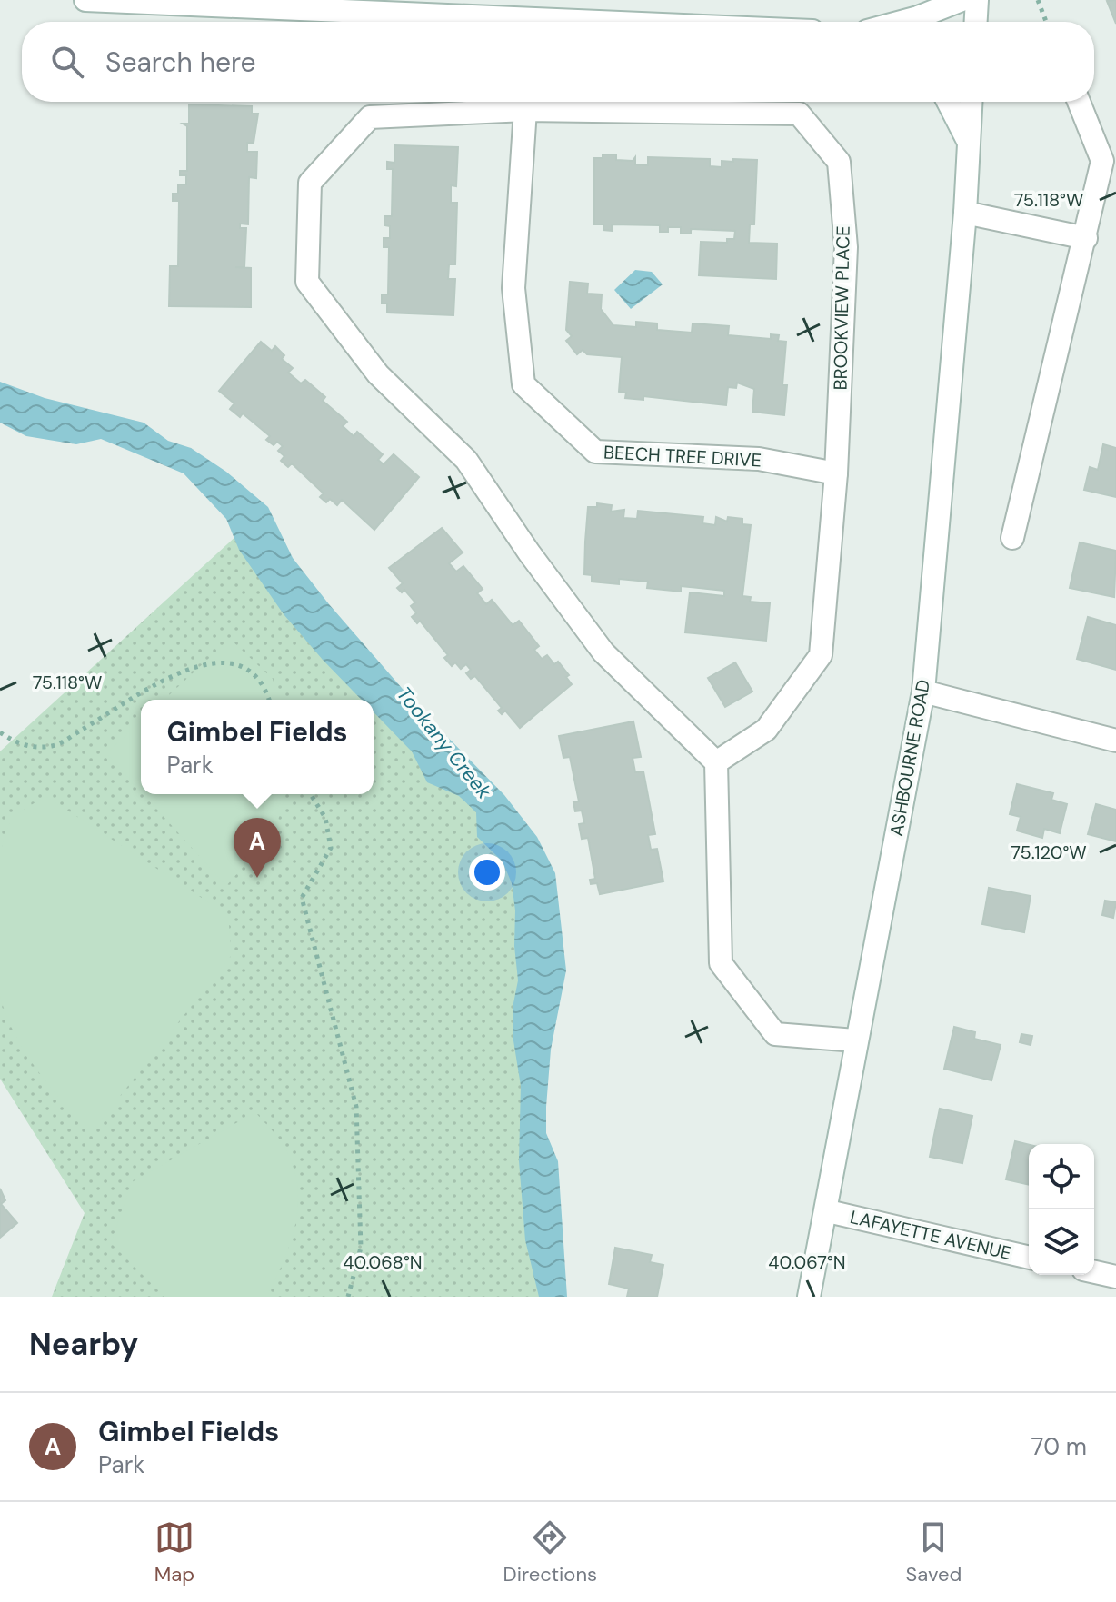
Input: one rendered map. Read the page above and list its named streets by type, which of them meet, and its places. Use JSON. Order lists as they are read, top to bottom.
{
  "streets": {
    "street": [
      "BROOKVIEW PLACE",
      "BEECH TREE DRIVE",
      "ASHBOURNE ROAD",
      "LAFAYETTE AVENUE"
    ]
  },
  "crossings": [
    ["BROOKVIEW PLACE", "BEECH TREE DRIVE"],
    ["ASHBOURNE ROAD", "LAFAYETTE AVENUE"]
  ],
  "water": ["Tookany Creek"],
  "page": {
    "search": "Search here",
    "popup": ["Gimbel Fields", "Park"],
    "pins": "A",
    "heading": "Nearby",
    "list": [
      {
        "mark": "A",
        "name": "Gimbel Fields",
        "note": "Park",
        "value": "70 m"
      }
    ],
    "nav": ["Map", "Directions", "Saved"]
  },
  "coordinates": [
    "75.118°W",
    "75.120°W",
    "40.068°N",
    "40.067°N"
  ]
}
